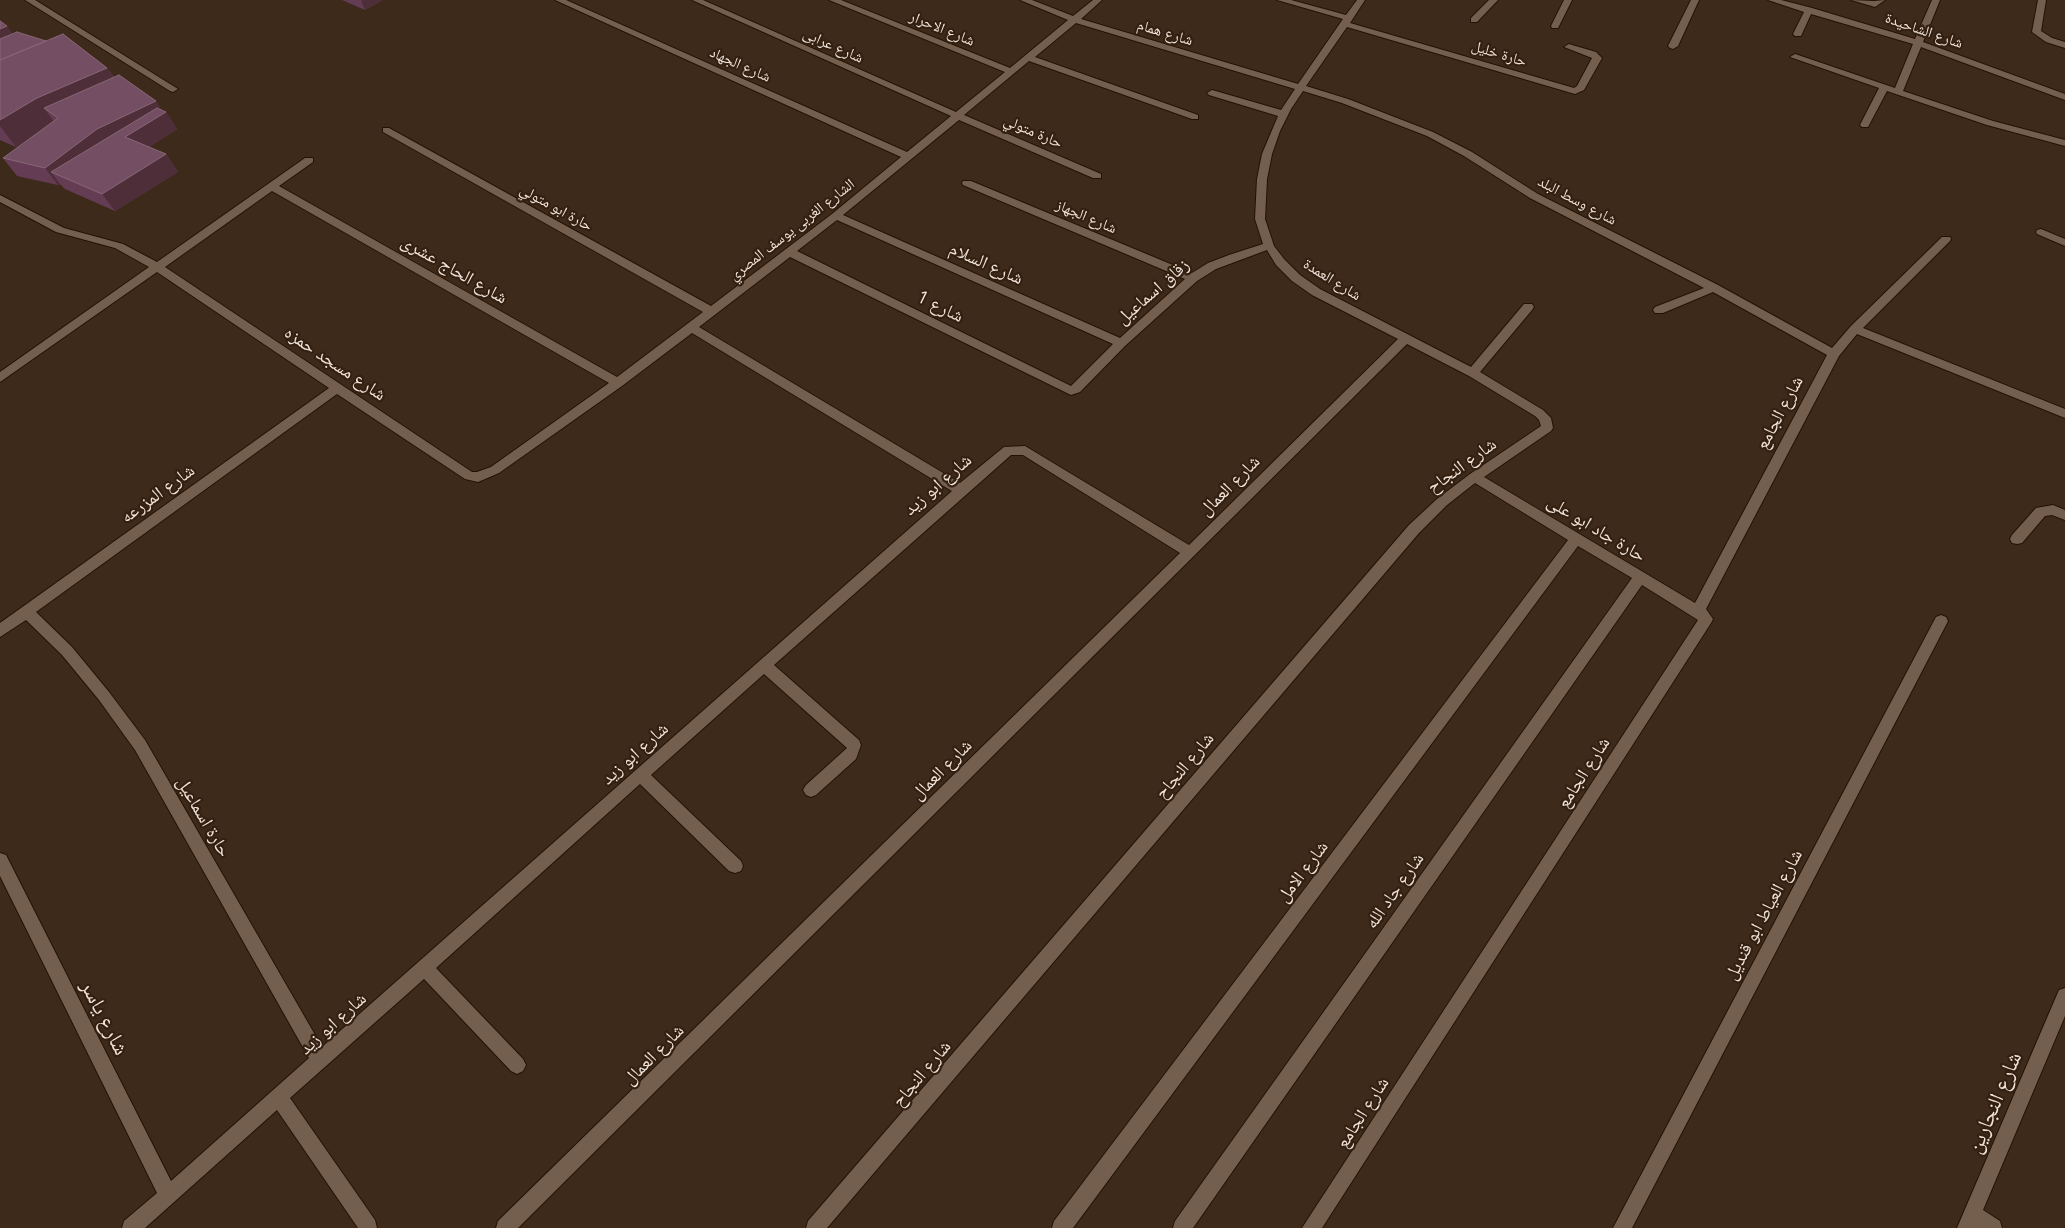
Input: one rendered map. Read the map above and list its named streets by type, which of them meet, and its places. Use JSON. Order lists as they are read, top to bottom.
{
  "streets": {
    "street": [
      "شارع الاحرار",
      "شارع الشاحيدة",
      "شارع همام",
      "شارع عرابى",
      "حارة خليل",
      "شارع الجهاد",
      "حارة متولي",
      "شارع وسط البلد",
      "حارة ابو متولي",
      "شارع الجهاز",
      "الشارع الغربى يوسف المصري",
      "شارع السلام",
      "شارع الحاج عشرى",
      "شارع العمدة",
      "زقاق اسماعيل",
      "شارع 1",
      "شارع مسجد حمزه",
      "شارع الجامع",
      "شارع النجاح",
      "شارع ابو زيد",
      "شارع العمال",
      "شارع المزرعه",
      "حارة جاد ابو على",
      "حارة اسماعيل",
      "شارع الامل",
      "شارع جاد الله",
      "شارع العياط ابو قنديل",
      "شارع ياسر",
      "شارع النجارين"
    ]
  },
  "crossings": [
    ["شارع الاحرار", "الشارع الغربى يوسف المصري"],
    ["شارع همام", "شارع وسط البلد"],
    ["شارع همام", "الشارع الغربى يوسف المصري"],
    ["شارع همام", "شارع العمدة"],
    ["شارع عرابى", "حارة متولي"],
    ["شارع عرابى", "الشارع الغربى يوسف المصري"],
    ["حارة خليل", "شارع العمدة"],
    ["شارع الجهاد", "الشارع الغربى يوسف المصري"],
    ["حارة متولي", "الشارع الغربى يوسف المصري"],
    ["شارع وسط البلد", "شارع العمدة"],
    ["شارع وسط البلد", "شارع الجامع"],
    ["حارة ابو متولي", "الشارع الغربى يوسف المصري"],
    ["شارع الجهاز", "زقاق اسماعيل"],
    ["الشارع الغربى يوسف المصري", "شارع السلام"],
    ["الشارع الغربى يوسف المصري", "شارع الحاج عشرى"],
    ["الشارع الغربى يوسف المصري", "شارع 1"],
    ["الشارع الغربى يوسف المصري", "شارع مسجد حمزه"],
    ["شارع السلام", "زقاق اسماعيل"],
    ["شارع العمدة", "زقاق اسماعيل"],
    ["شارع العمدة", "شارع النجاح"],
    ["شارع العمدة", "شارع العمال"],
    ["زقاق اسماعيل", "شارع 1"],
    ["شارع مسجد حمزه", "شارع المزرعه"],
    ["شارع الجامع", "حارة جاد ابو على"],
    ["شارع النجاح", "حارة جاد ابو على"],
    ["شارع ابو زيد", "شارع العمال"],
    ["شارع ابو زيد", "حارة اسماعيل"],
    ["شارع ابو زيد", "شارع ياسر"],
    ["شارع المزرعه", "حارة اسماعيل"],
    ["حارة جاد ابو على", "شارع الامل"],
    ["حارة جاد ابو على", "شارع جاد الله"]
  ]
}
